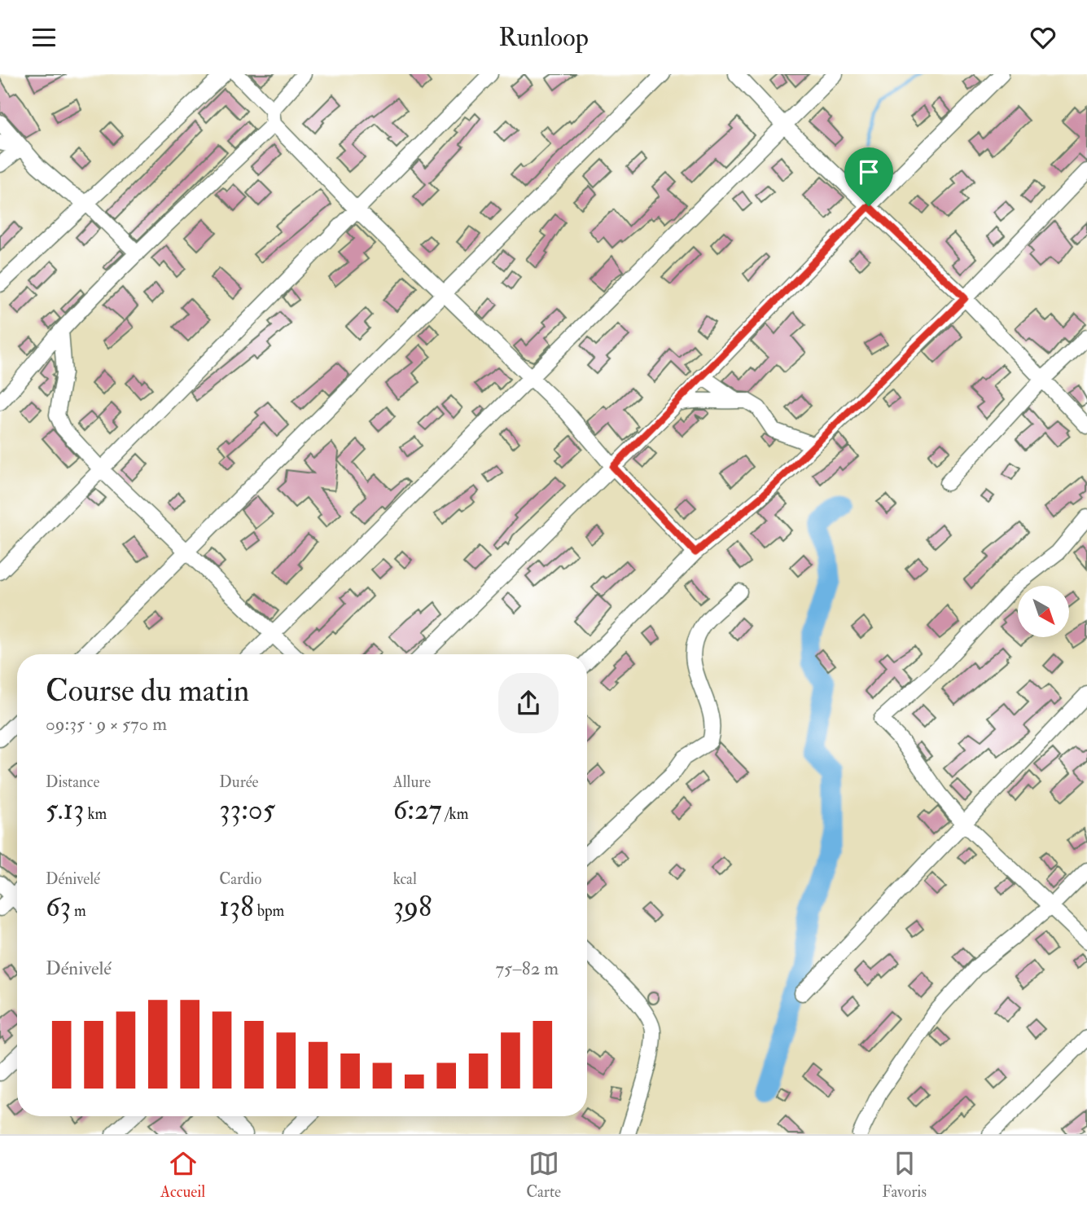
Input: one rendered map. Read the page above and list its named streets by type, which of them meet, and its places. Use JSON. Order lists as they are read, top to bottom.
{
  "north": "bottom right",
  "page": {
    "header": "Runloop",
    "heading": ["Course du matin", "09:35 · 9 × 570 m"],
    "stats": [
      ["Distance", "5.13 km"],
      ["Durée", "33:05"],
      ["Allure", "6:27 /km"],
      ["Dénivelé", "63 m"],
      ["Cardio", "138 bpm"],
      ["kcal", "398"]
    ],
    "chart": ["Dénivelé", "75–82 m"],
    "tabs": ["Accueil", "Carte", "Favoris"]
  }
}
